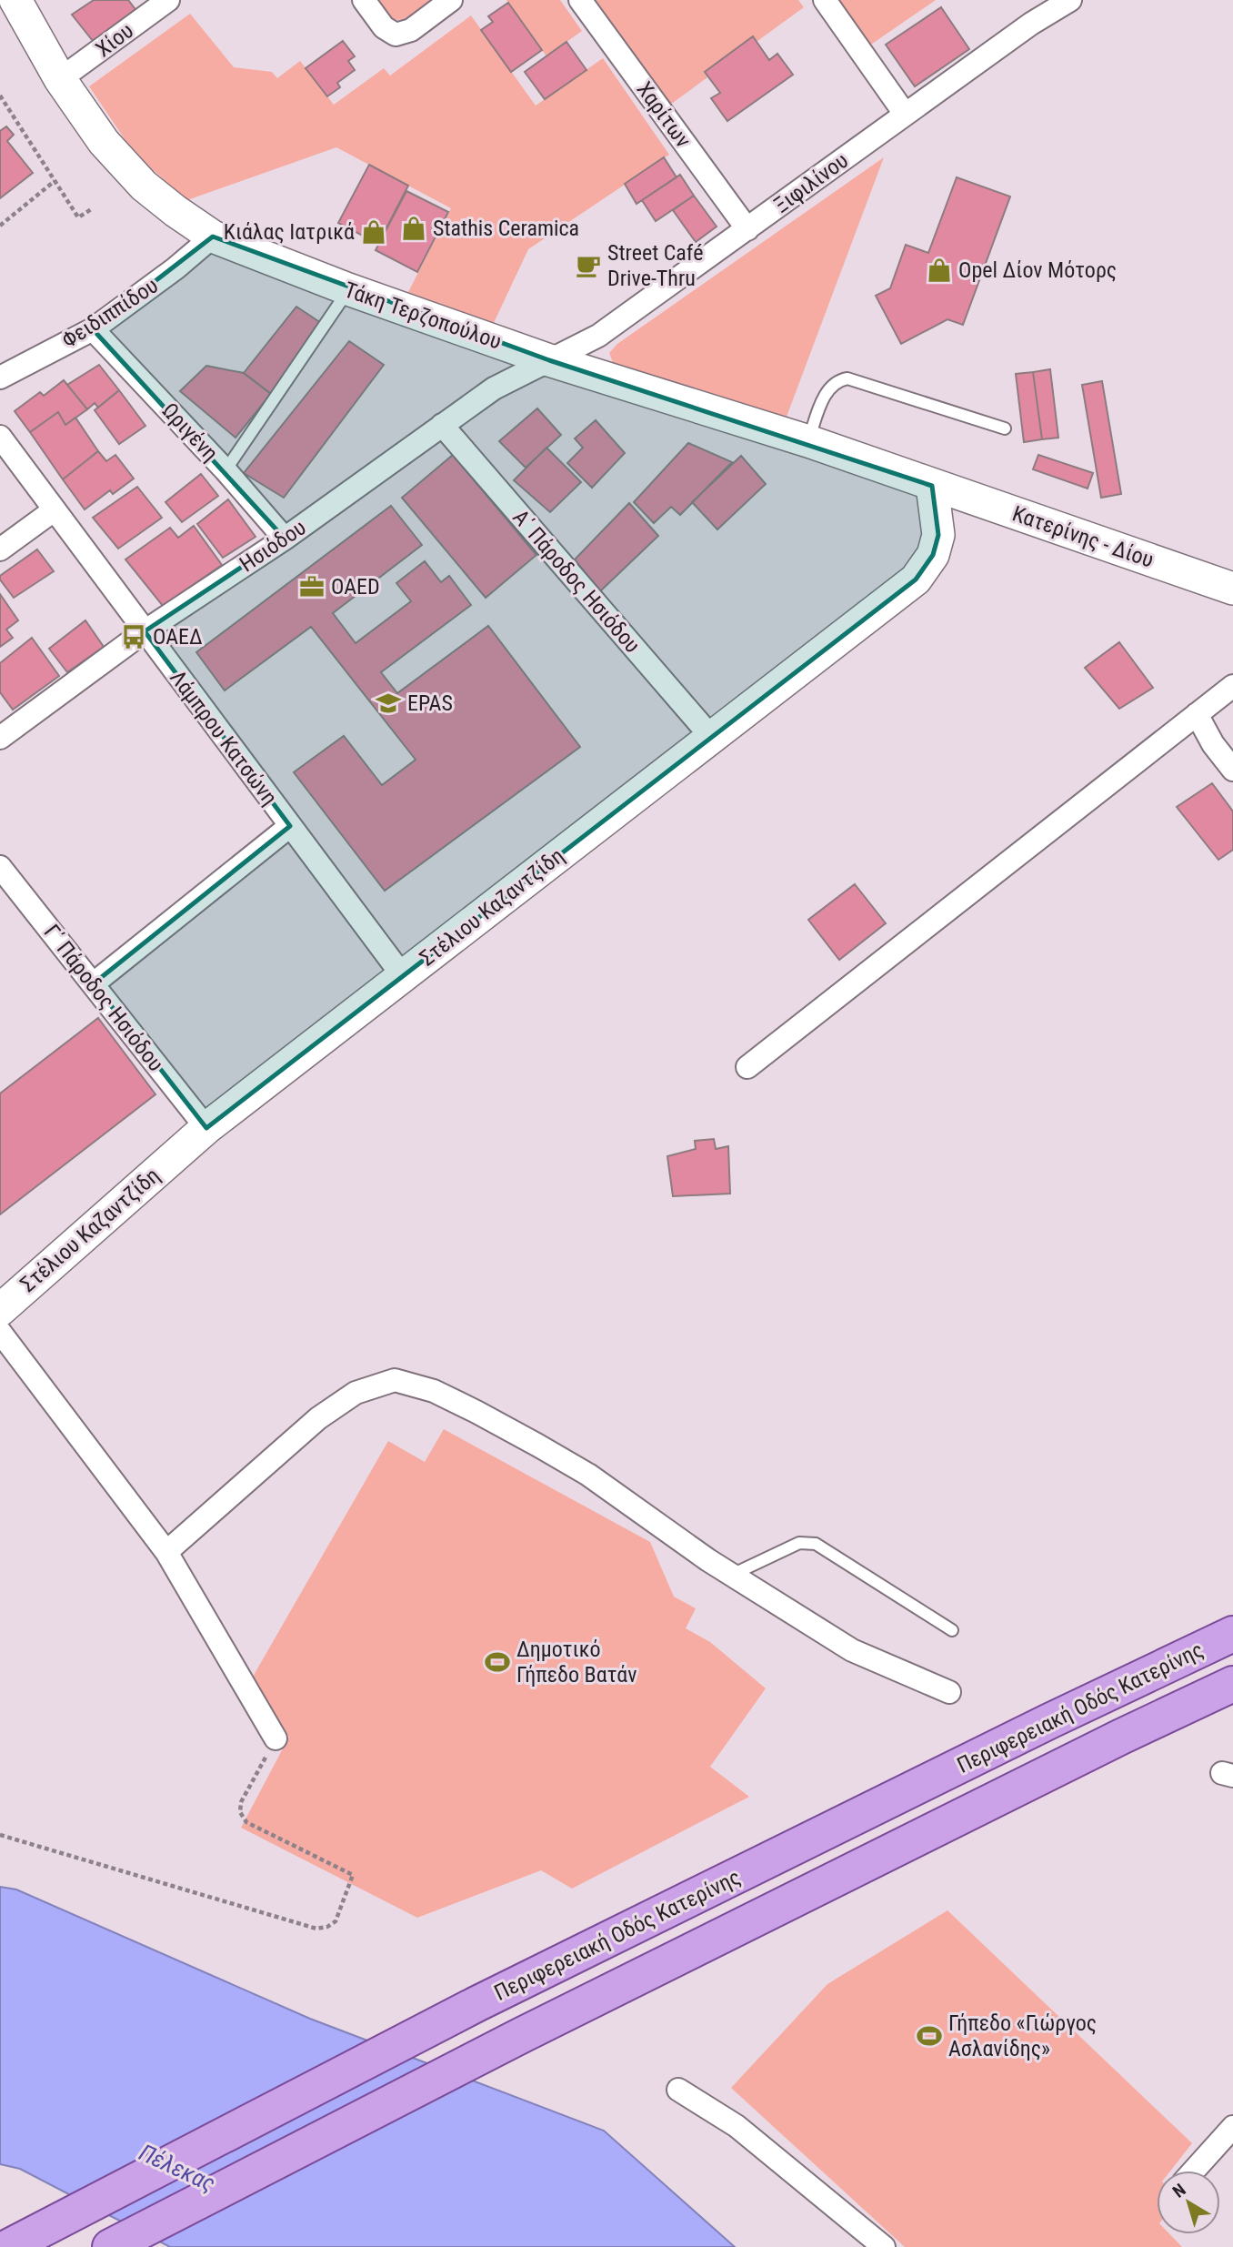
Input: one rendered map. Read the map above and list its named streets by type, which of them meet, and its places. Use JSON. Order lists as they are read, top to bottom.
{
  "streets": {
    "main road": [
      "Τάκη Τερζοπούλου",
      "Κατερίνης - Δίου",
      "Στέλιου Καζαντζίδη",
      "Περιφερειακή Οδός Κατερίνης"
    ],
    "street": [
      "Χίου",
      "Χαρίτων",
      "Ξιφιλίνου",
      "Φειδιππίδου",
      "Ωριγένη",
      "Ησιόδου",
      "Α΄ Πάροδος Ησιόδου",
      "Λάμπρου Κατσώνη",
      "Γ΄ Πάροδος Ησιόδου"
    ]
  },
  "crossings": [
    ["Χίου", "Τάκη Τερζοπούλου"],
    ["Χαρίτων", "Ξιφιλίνου"],
    ["Ξιφιλίνου", "Τάκη Τερζοπούλου"],
    ["Ξιφιλίνου", "Ησιόδου"],
    ["Φειδιππίδου", "Τάκη Τερζοπούλου"],
    ["Φειδιππίδου", "Ωριγένη"],
    ["Τάκη Τερζοπούλου", "Κατερίνης - Δίου"],
    ["Τάκη Τερζοπούλου", "Ησιόδου"],
    ["Τάκη Τερζοπούλου", "Στέλιου Καζαντζίδη"],
    ["Ωριγένη", "Ησιόδου"],
    ["Κατερίνης - Δίου", "Στέλιου Καζαντζίδη"],
    ["Ησιόδου", "Α΄ Πάροδος Ησιόδου"],
    ["Ησιόδου", "Λάμπρου Κατσώνη"],
    ["Α΄ Πάροδος Ησιόδου", "Στέλιου Καζαντζίδη"],
    ["Λάμπρου Κατσώνη", "Στέλιου Καζαντζίδη"],
    ["Στέλιου Καζαντζίδη", "Γ΄ Πάροδος Ησιόδου"]
  ],
  "water": ["Πέλεκας"],
  "places": {
    "shop": ["Stathis Ceramica", "Κιάλας Ιατρικά", "Opel Δίον Μότορς"],
    "cafe": ["Street Café Drive-Thru"],
    "office": ["OAED"],
    "bus stop": ["ΟΑΕΔ"],
    "school or university": ["EPAS"],
    "sports": ["Δημοτικό Γήπεδο Βατάν", "Γήπεδο «Γιώργος Ασλανίδης»"]
  },
  "north": "top left"
}
